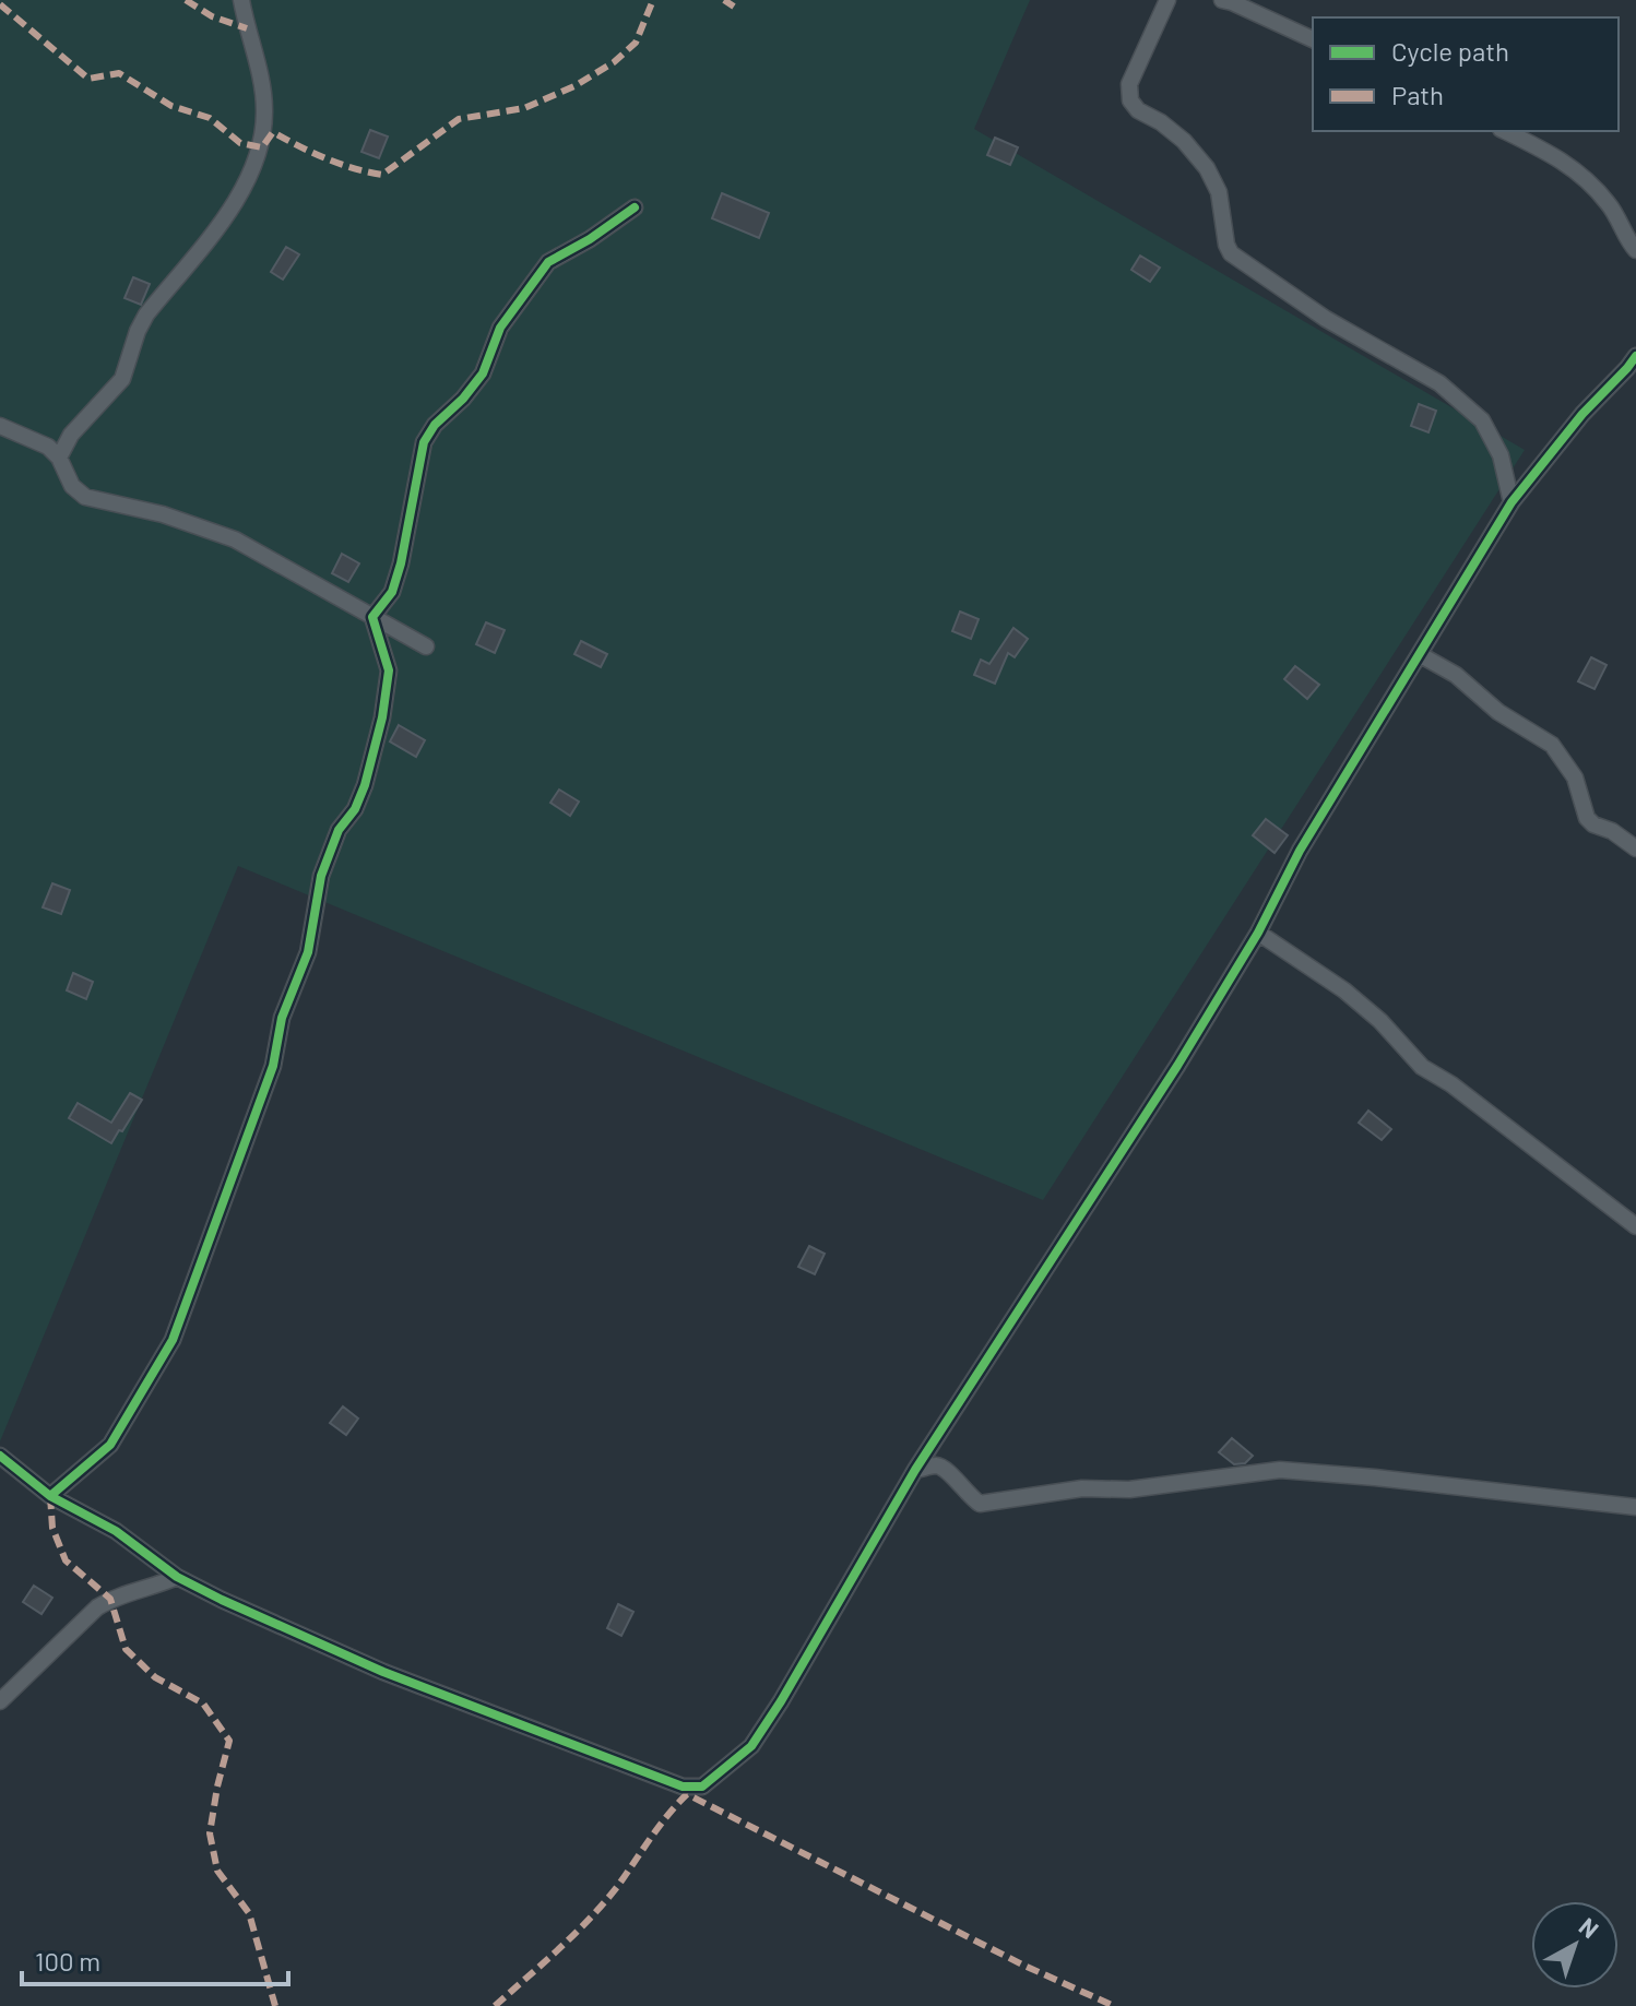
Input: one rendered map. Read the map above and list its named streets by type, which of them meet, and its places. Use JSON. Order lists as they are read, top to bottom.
{
  "legend": ["Cycle path", "Path"],
  "scale_bar": "100 m",
  "north": "top right"
}
